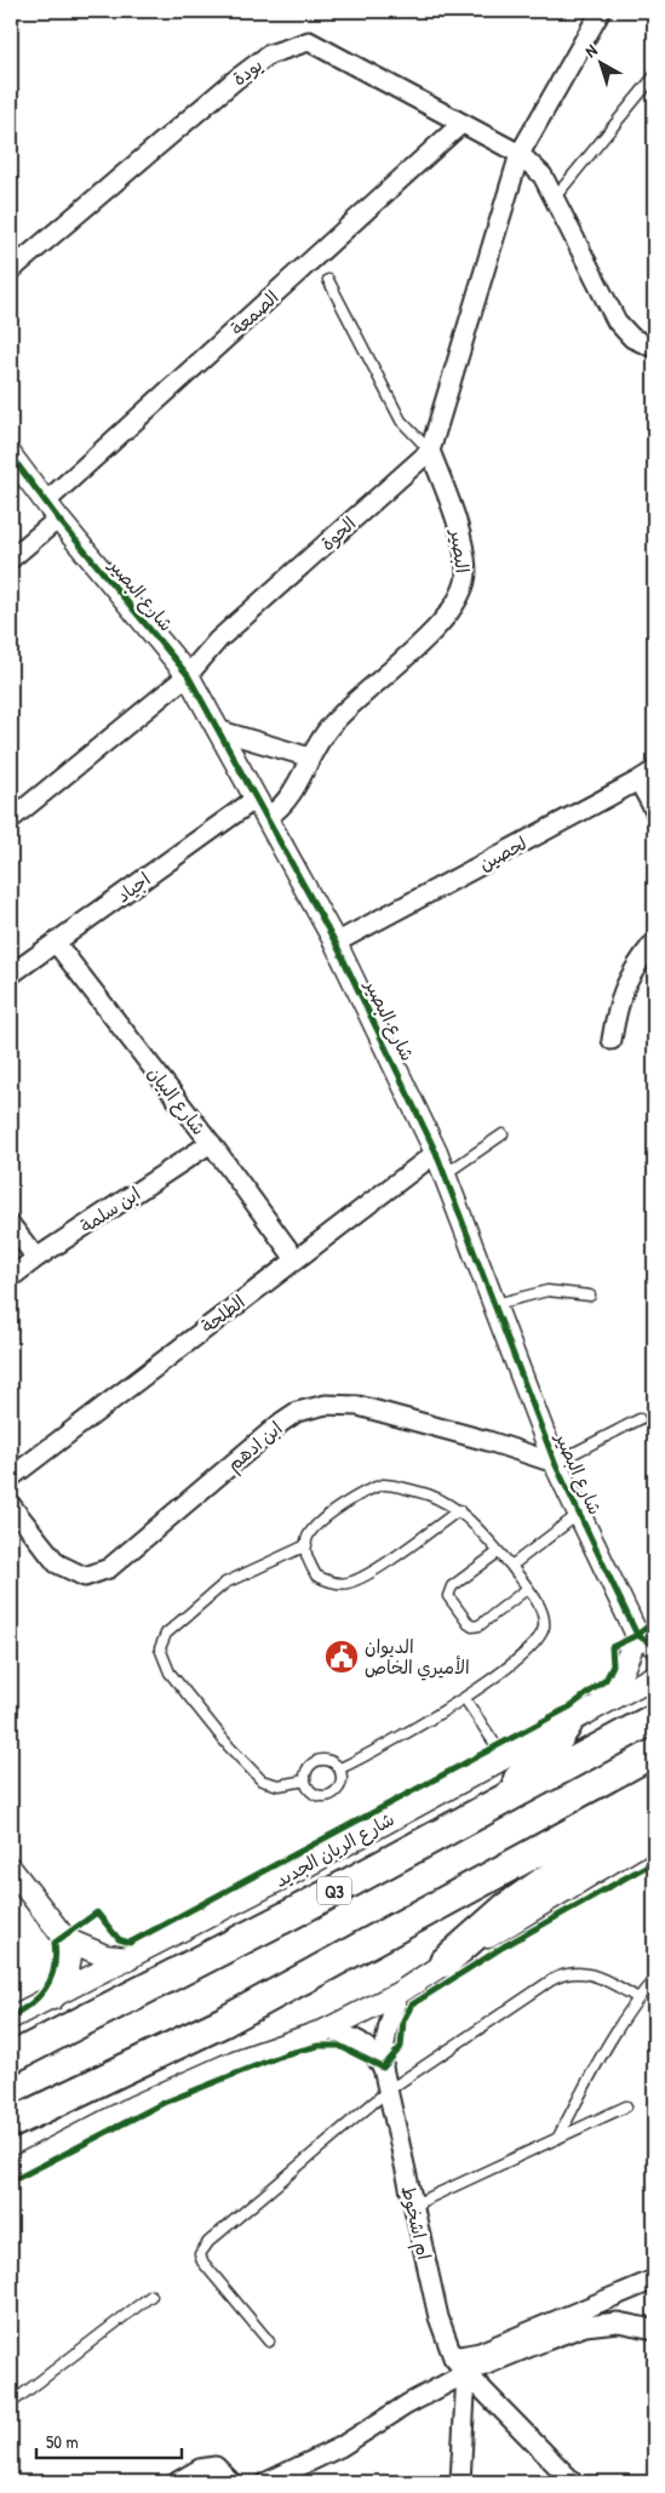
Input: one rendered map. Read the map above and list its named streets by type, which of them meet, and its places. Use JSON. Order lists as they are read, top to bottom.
{
  "streets": {
    "highway": ["شارع الريان الجديد", "Q3"],
    "street": [
      "يودة",
      "الصمعة",
      "الحوة",
      "البصير",
      "شارع البصير",
      "لحصين",
      "اجياد",
      "شارع البيان",
      "ابن سلمة",
      "الطلحة",
      "ابن ادهم",
      "ام اشخوط"
    ]
  },
  "crossings": [
    ["يودة", "الصمعة"],
    ["الصمعة", "شارع البصير"],
    ["الحوة", "البصير"],
    ["الحوة", "شارع البصير"],
    ["البصير", "شارع البصير"],
    ["شارع البصير", "لحصين"],
    ["شارع البصير", "اجياد"],
    ["شارع البصير", "الطلحة"],
    ["شارع البصير", "ابن ادهم"],
    ["شارع البصير", "شارع الريان الجديد"],
    ["اجياد", "شارع البيان"],
    ["شارع البيان", "ابن سلمة"],
    ["شارع البيان", "الطلحة"]
  ],
  "places": {
    "public building": ["الديوان الأميري الخاص"]
  },
  "scale_bar": "50 m",
  "north": "top left"
}
